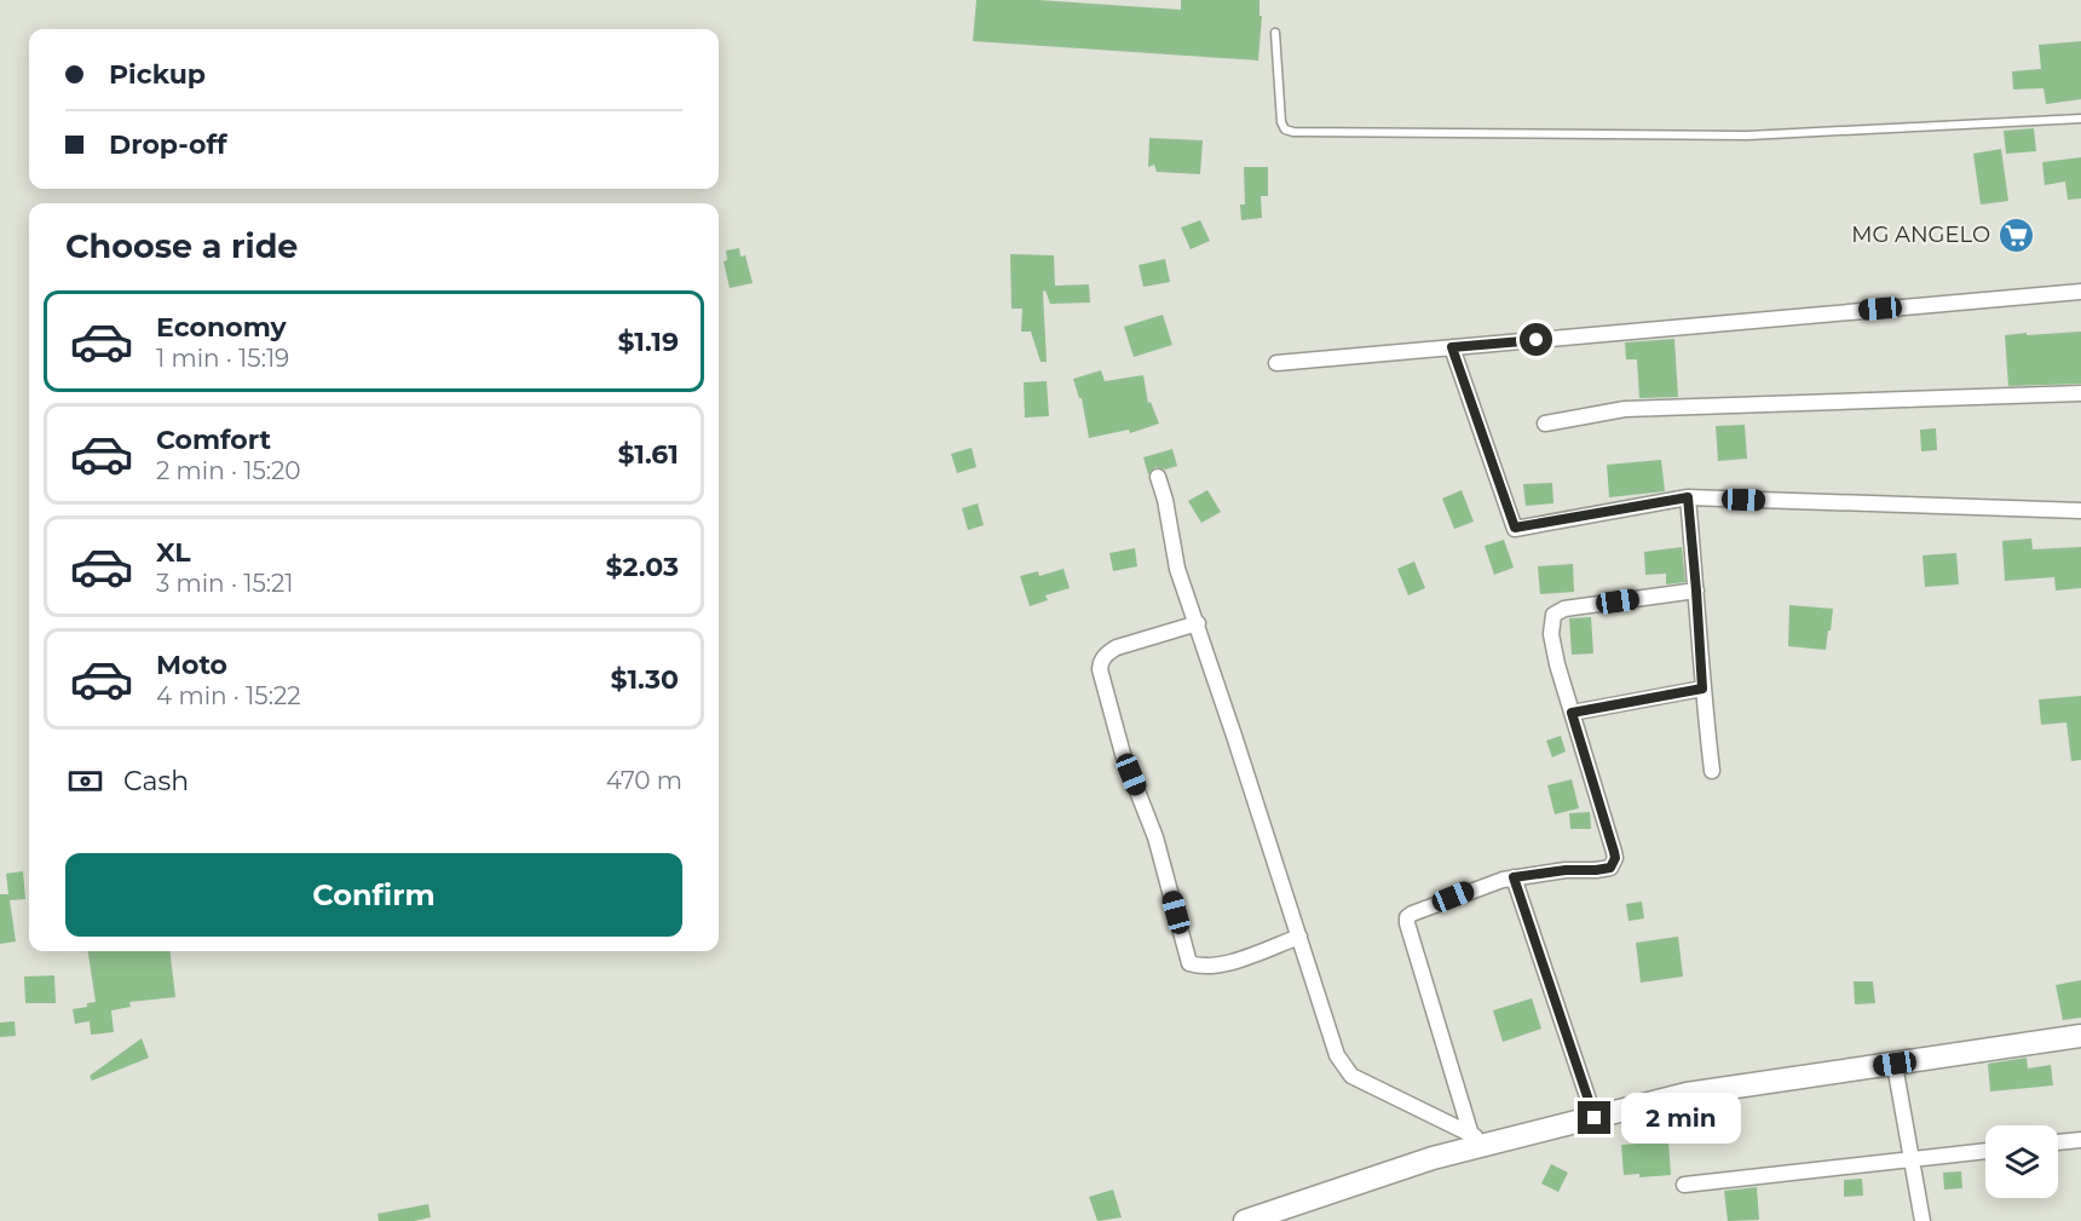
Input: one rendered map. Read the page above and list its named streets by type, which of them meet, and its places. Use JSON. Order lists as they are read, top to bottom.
{
  "places": {
    "supermarket": ["MG ANGELO"]
  },
  "page": {
    "banner": ["Pickup", "Drop-off"],
    "heading": "Choose a ride",
    "list": [
      {
        "name": "Economy",
        "note": "1 min · 15:19",
        "value": "$1.19"
      },
      {
        "name": "Comfort",
        "note": "2 min · 15:20",
        "value": "$1.61"
      },
      {
        "name": "XL",
        "note": "3 min · 15:21",
        "value": "$2.03"
      },
      {
        "name": "Moto",
        "note": "4 min · 15:22",
        "value": "$1.30"
      }
    ],
    "pay": ["Cash", "470 m"],
    "buttons": "Confirm",
    "bubble": "2 min"
  }
}
